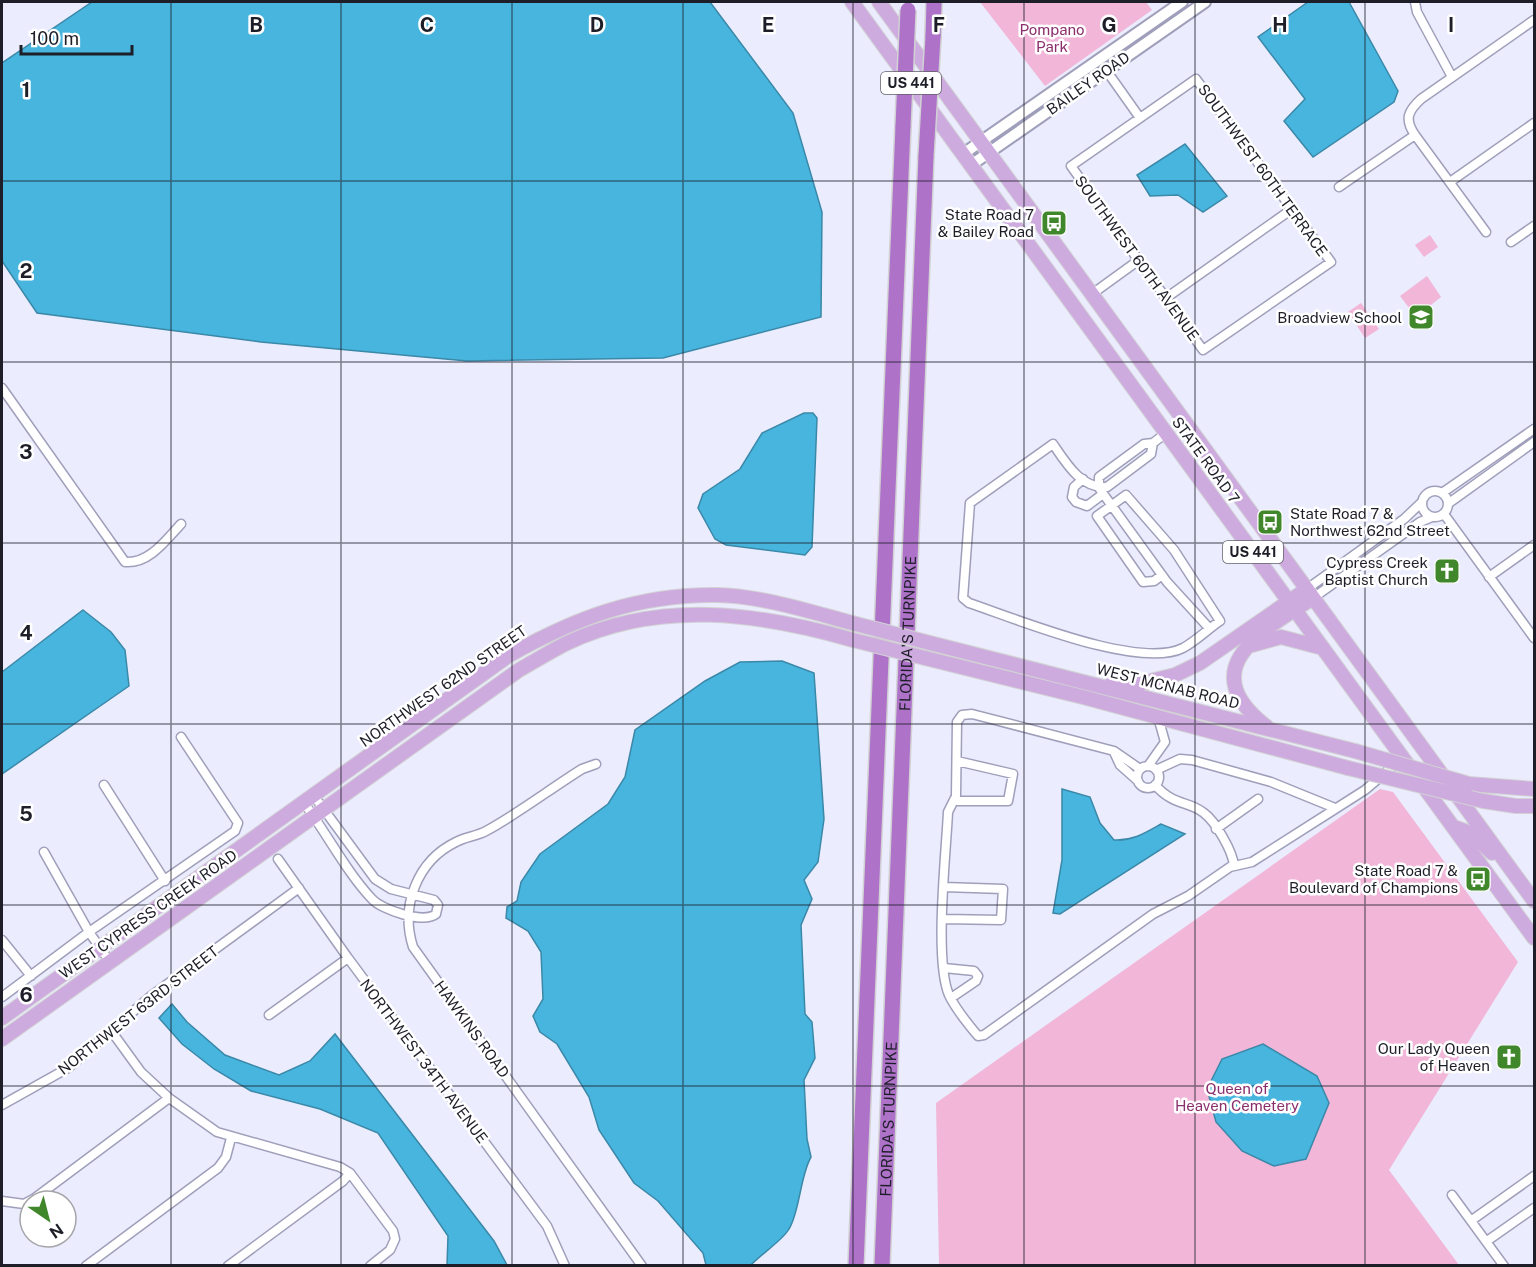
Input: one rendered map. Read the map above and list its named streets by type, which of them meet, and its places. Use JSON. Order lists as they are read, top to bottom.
{
  "streets": {
    "highway": ["FLORIDA'S TURNPIKE"],
    "main road": [
      "US 441",
      "STATE ROAD 7",
      "NORTHWEST 62ND STREET",
      "WEST MCNAB ROAD",
      "WEST CYPRESS CREEK ROAD"
    ],
    "street": [
      "BAILEY ROAD",
      "SOUTHWEST 60TH TERRACE",
      "SOUTHWEST 60TH AVENUE",
      "NORTHWEST 63RD STREET",
      "HAWKINS ROAD",
      "NORTHWEST 34TH AVENUE"
    ]
  },
  "crossings": [
    ["BAILEY ROAD", "STATE ROAD 7"],
    ["SOUTHWEST 60TH TERRACE", "SOUTHWEST 60TH AVENUE"],
    ["NORTHWEST 62ND STREET", "WEST MCNAB ROAD"],
    ["NORTHWEST 62ND STREET", "WEST CYPRESS CREEK ROAD"],
    ["NORTHWEST 63RD STREET", "NORTHWEST 34TH AVENUE"]
  ],
  "parks": ["Pompano Park", "Queen of Heaven Cemetery"],
  "places": {
    "bus stop": ["State Road 7 & Bailey Road", "State Road 7 & Northwest 62nd Street", "State Road 7 & Boulevard of Champions"],
    "school or university": ["Broadview School"],
    "church": ["Cypress Creek Baptist Church", "Our Lady Queen of Heaven"]
  },
  "scale_bar": "100 m",
  "north": "bottom right",
  "grid": {
    "columns": [
      "B",
      "C",
      "D",
      "E",
      "F",
      "G",
      "H",
      "I"
    ],
    "rows": [
      "1",
      "2",
      "3",
      "4",
      "5",
      "6"
    ]
  }
}
